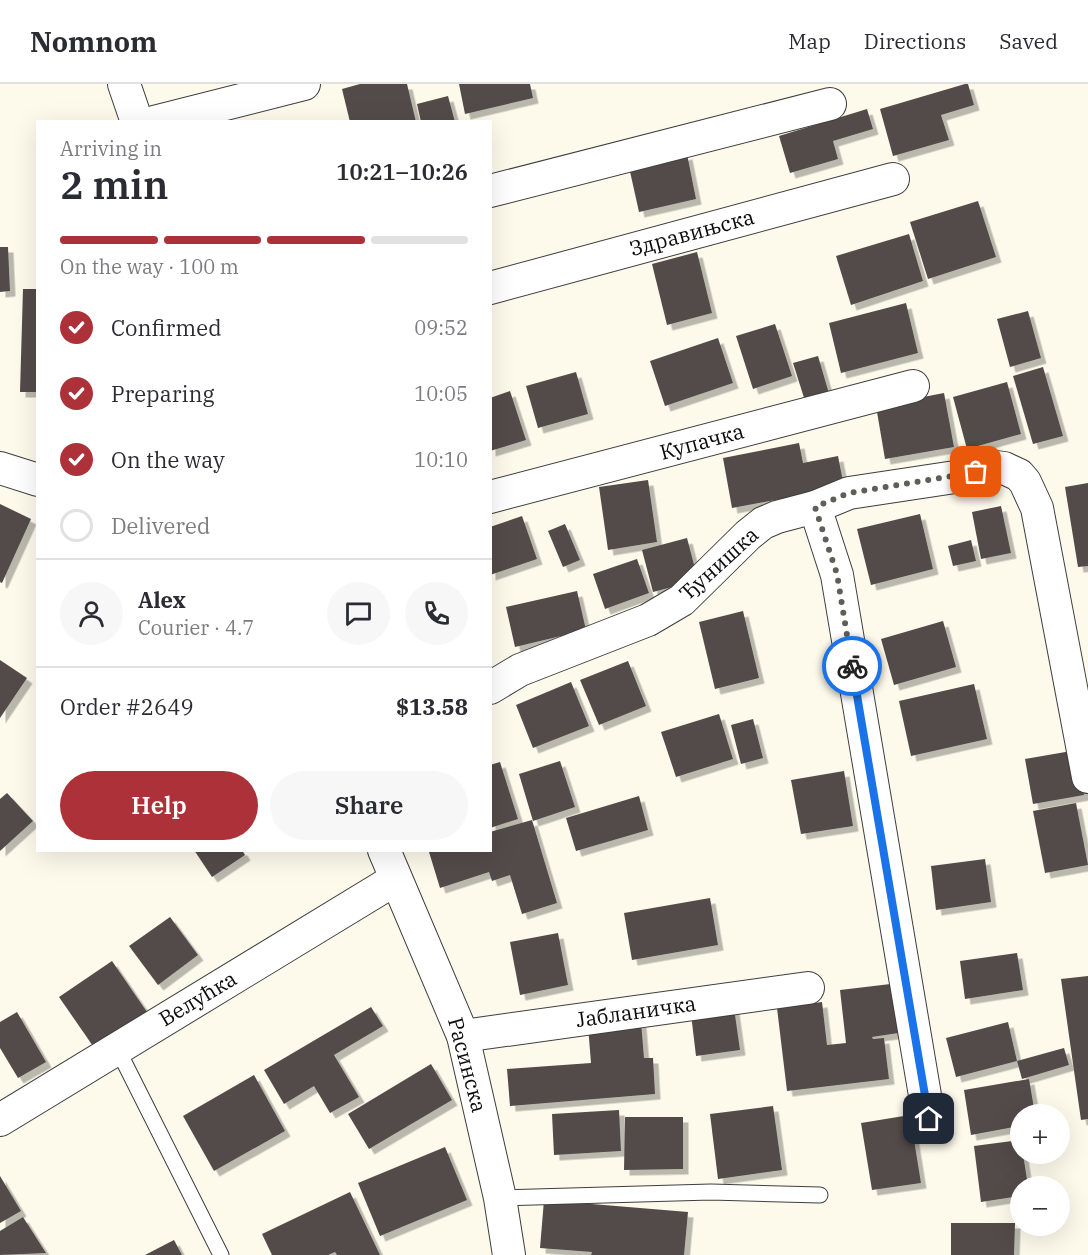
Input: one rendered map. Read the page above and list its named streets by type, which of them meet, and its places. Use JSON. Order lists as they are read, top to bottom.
{
  "streets": {
    "street": [
      "Здравињска",
      "Купачка",
      "Ђунишка",
      "Велућка",
      "Јабланичка",
      "Расинска"
    ]
  },
  "crossings": [
    ["Велућка", "Расинска"],
    ["Јабланичка", "Расинска"]
  ],
  "page": {
    "header": "Nomnom",
    "nav": ["Map", "Directions", "Saved"],
    "heading": ["2 min", "Arriving in", "10:21–10:26"],
    "panel": [
      "Alex",
      "Courier · 4.7",
      "Order #2649",
      "$13.58"
    ],
    "bar": "On the way · 100 m",
    "list": [
      ["Confirmed", "09:52"],
      ["Preparing", "10:05"],
      ["On the way", "10:10"],
      "Delivered"
    ],
    "buttons": ["Help", "Share"],
    "map_buttons": ["+", "−"]
  }
}
